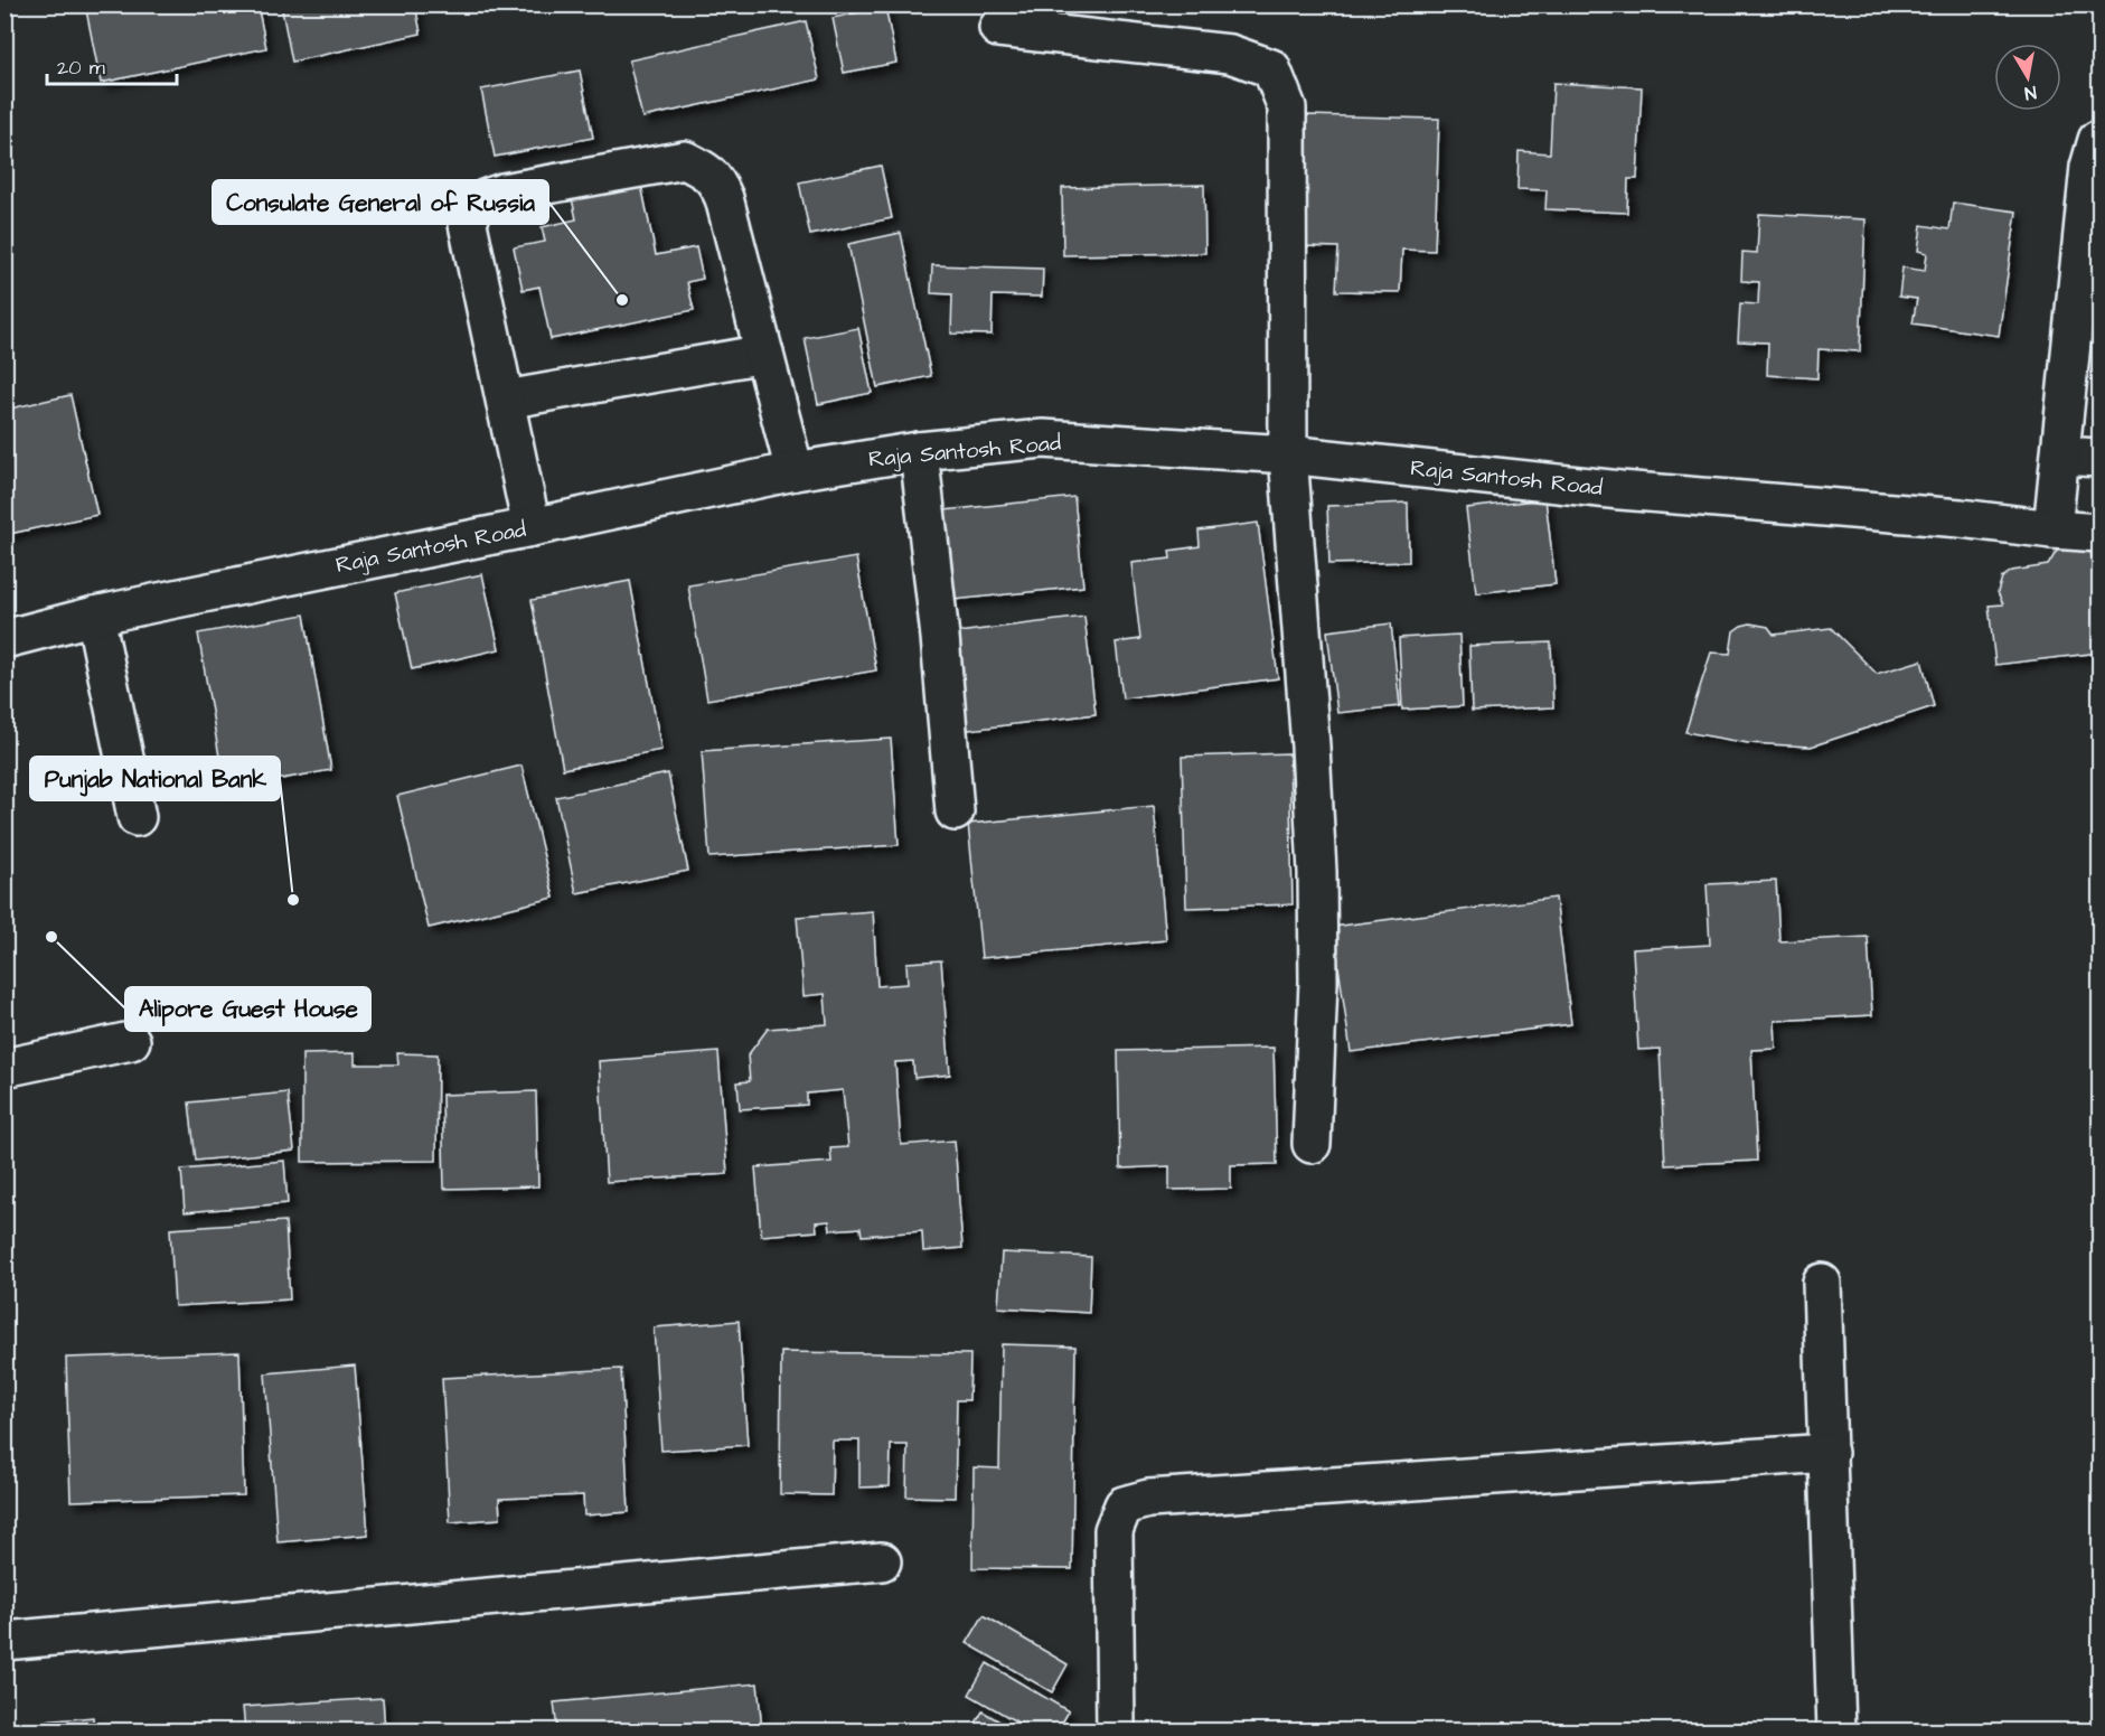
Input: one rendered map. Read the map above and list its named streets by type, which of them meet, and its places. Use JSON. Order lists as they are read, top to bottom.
{
  "streets": {
    "street": ["Raja Santosh Road"]
  },
  "places": ["Consulate General of Russia", "Punjab National Bank", "Alipore Guest House"],
  "scale_bar": "20 m",
  "north": "bottom"
}
